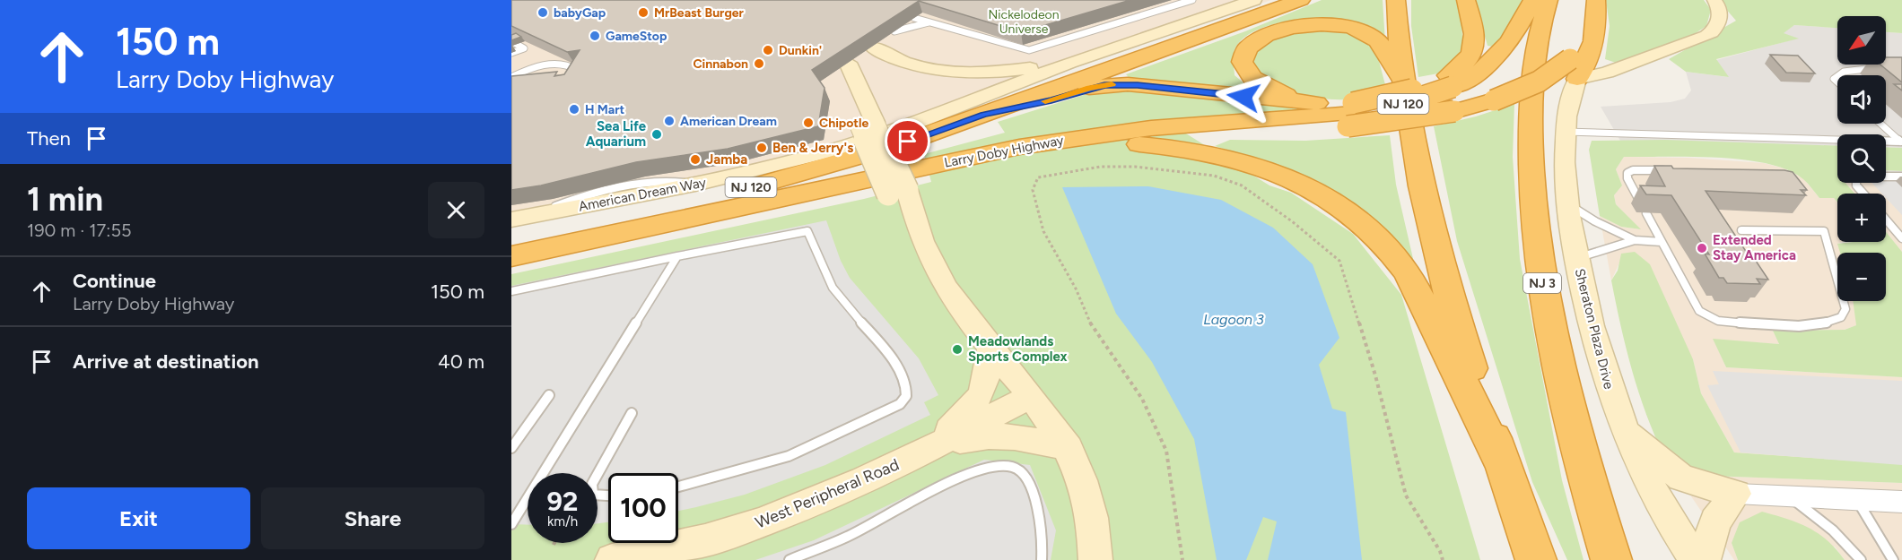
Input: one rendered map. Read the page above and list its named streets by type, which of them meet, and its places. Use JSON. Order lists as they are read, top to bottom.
{
  "streets": {
    "highway": ["NJ 120", "Larry Doby Highway", "NJ 3"],
    "street": ["American Dream Way", "Sheraton Plaza Drive", "West Peripheral Road"]
  },
  "crossings": [
    ["NJ 120", "Larry Doby Highway"]
  ],
  "water": ["Lagoon 3"],
  "parks": ["Nickelodeon Universe"],
  "places": [
    "babyGap",
    "MrBeast Burger",
    "GameStop",
    "Dunkin'",
    "Cinnabon",
    "H Mart",
    "American Dream",
    "Chipotle",
    "Sea Life Aquarium",
    "Ben & Jerry's",
    "Jamba",
    "Extended Stay America",
    "Meadowlands Sports Complex"
  ],
  "north": "bottom left",
  "page": {
    "turn": ["150 m", "Larry Doby Highway"],
    "map_buttons": ["+", "−"],
    "then": "Then",
    "heading": ["1 min", "190 m · 17:55"],
    "list": [
      {
        "name": "Continue",
        "note": "Larry Doby Highway",
        "value": "150 m"
      },
      {
        "name": "Arrive at destination",
        "value": "40 m"
      }
    ],
    "speed": "92 km/h",
    "limit": "100",
    "buttons": ["Exit", "Share"]
  }
}
